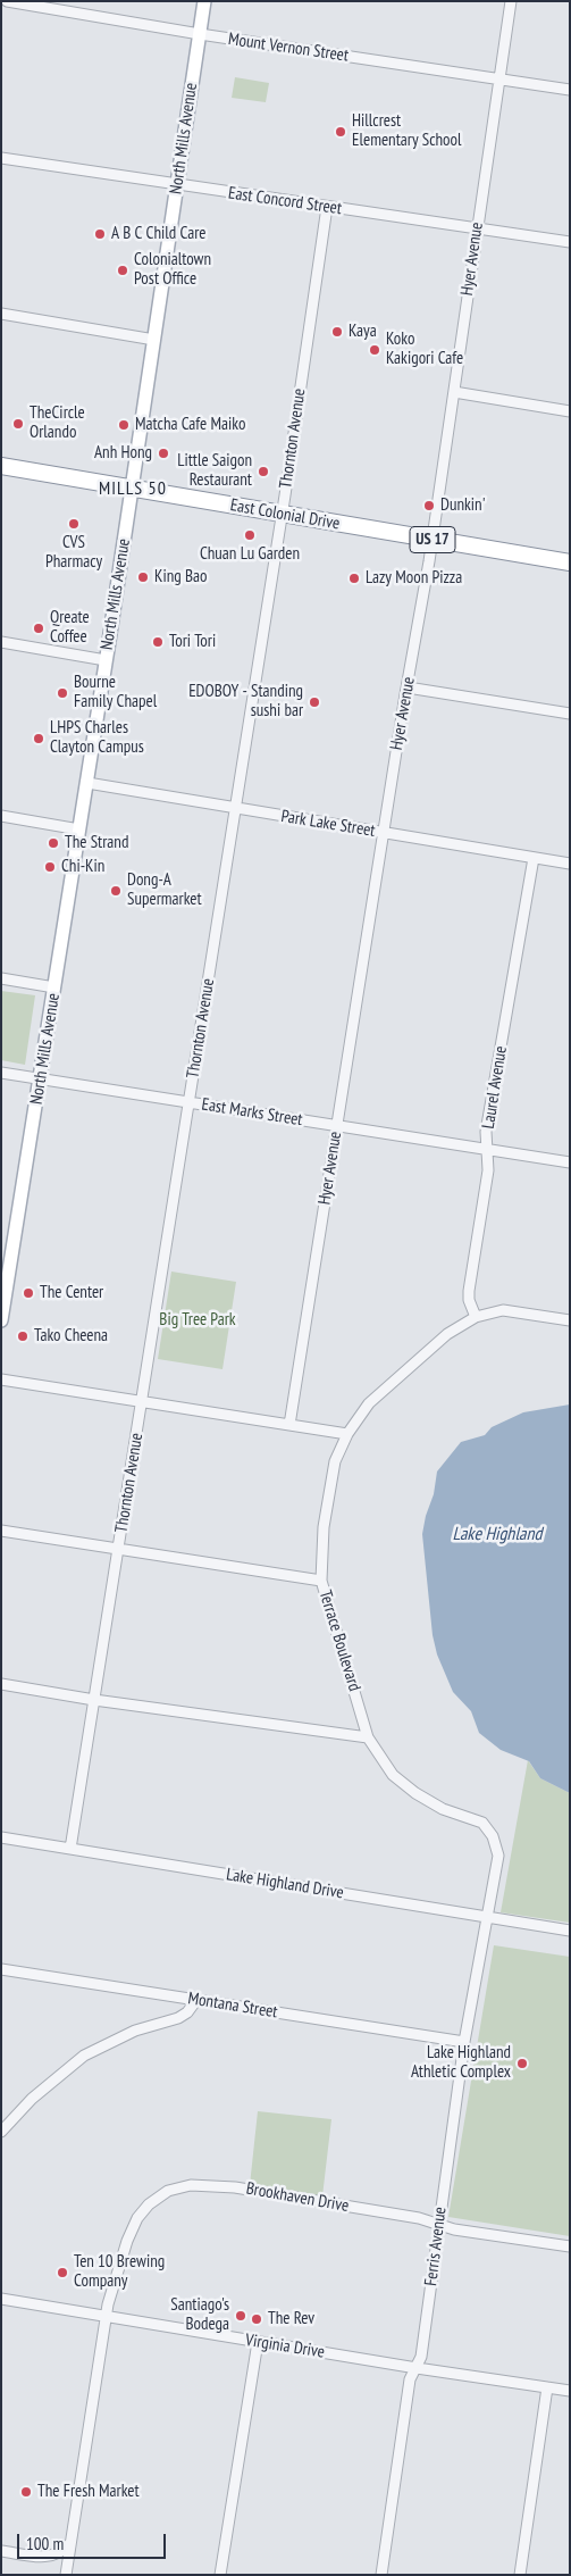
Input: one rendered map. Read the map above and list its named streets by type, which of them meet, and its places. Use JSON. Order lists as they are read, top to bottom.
{
  "streets": {
    "highway": ["East Colonial Drive", "US 17"],
    "main road": ["North Mills Avenue"],
    "street": [
      "Mount Vernon Street",
      "East Concord Street",
      "Hyer Avenue",
      "Thornton Avenue",
      "Park Lake Street",
      "Laurel Avenue",
      "East Marks Street",
      "Terrace Boulevard",
      "Lake Highland Drive",
      "Montana Street",
      "Brookhaven Drive",
      "Ferris Avenue",
      "Virginia Drive"
    ]
  },
  "crossings": [
    ["Mount Vernon Street", "North Mills Avenue"],
    ["Mount Vernon Street", "Hyer Avenue"],
    ["North Mills Avenue", "East Concord Street"],
    ["North Mills Avenue", "East Colonial Drive"],
    ["North Mills Avenue", "Park Lake Street"],
    ["North Mills Avenue", "East Marks Street"],
    ["East Concord Street", "Hyer Avenue"],
    ["East Concord Street", "Thornton Avenue"],
    ["Hyer Avenue", "East Colonial Drive"],
    ["Hyer Avenue", "Park Lake Street"],
    ["Hyer Avenue", "East Marks Street"],
    ["Thornton Avenue", "East Colonial Drive"],
    ["Thornton Avenue", "Park Lake Street"],
    ["Thornton Avenue", "East Marks Street"],
    ["Thornton Avenue", "Lake Highland Drive"],
    ["Park Lake Street", "Laurel Avenue"],
    ["Laurel Avenue", "East Marks Street"],
    ["Laurel Avenue", "Terrace Boulevard"],
    ["Terrace Boulevard", "Lake Highland Drive"],
    ["Terrace Boulevard", "Ferris Avenue"],
    ["Lake Highland Drive", "Ferris Avenue"],
    ["Montana Street", "Ferris Avenue"],
    ["Brookhaven Drive", "Ferris Avenue"],
    ["Brookhaven Drive", "Virginia Drive"],
    ["Ferris Avenue", "Virginia Drive"]
  ],
  "districts": ["MILLS 50"],
  "water": ["Lake Highland"],
  "parks": ["Big Tree Park"],
  "places": [
    "Hillcrest Elementary School",
    "A B C Child Care",
    "Colonialtown Post Office",
    "Kaya",
    "Koko Kakigori Cafe",
    "TheCircle Orlando",
    "Matcha Cafe Maiko",
    "Anh Hong",
    "Little Saigon Restaurant",
    "Dunkin'",
    "CVS Pharmacy",
    "Chuan Lu Garden",
    "King Bao",
    "Lazy Moon Pizza",
    "Qreate Coffee",
    "Tori Tori",
    "Bourne Family Chapel",
    "EDOBOY - Standing sushi bar",
    "LHPS Charles Clayton Campus",
    "The Strand",
    "Chi-Kin",
    "Dong-A Supermarket",
    "The Center",
    "Tako Cheena",
    "Lake Highland Athletic Complex",
    "Ten 10 Brewing Company",
    "Santiago's Bodega",
    "The Rev",
    "The Fresh Market"
  ],
  "scale_bar": "100 m"
}
